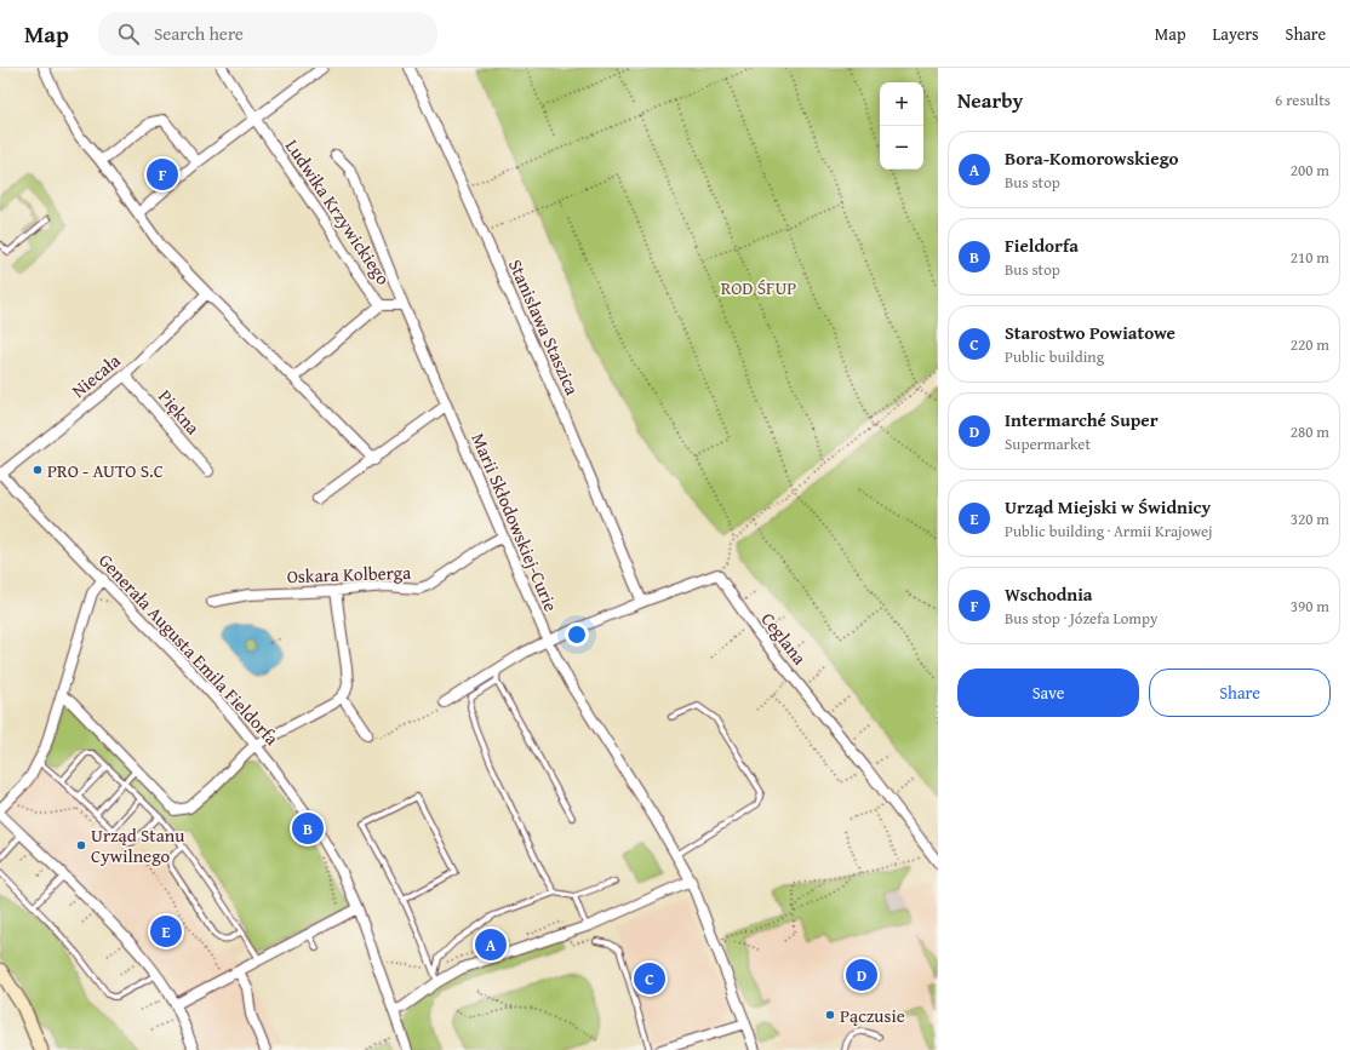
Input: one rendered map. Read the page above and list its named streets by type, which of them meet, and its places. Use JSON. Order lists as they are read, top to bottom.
{
  "streets": {
    "street": [
      "Ludwika Krzywickiego",
      "Stanisława Staszica",
      "Niecała",
      "Piękna",
      "Marii Skłodowskiej-Curie",
      "Oskara Kolberga",
      "Ceglana",
      "Generała Augusta Emila Fieldorfa"
    ]
  },
  "crossings": [
    ["Ludwika Krzywickiego", "Marii Skłodowskiej-Curie"],
    ["Niecała", "Piękna"],
    ["Niecała", "Generała Augusta Emila Fieldorfa"],
    ["Marii Skłodowskiej-Curie", "Oskara Kolberga"]
  ],
  "parks": ["ROD ŚFUP"],
  "places": ["PRO - AUTO S.C", "Urząd Stanu Cywilnego", "Pączusie"],
  "page": {
    "header": "Map",
    "search": "Search here",
    "nav": ["Map", "Layers", "Share"],
    "heading": ["Nearby", "6 results"],
    "map_buttons": ["+", "−"],
    "list": [
      {
        "mark": "A",
        "name": "Bora-Komorowskiego",
        "note": "Bus stop",
        "value": "200 m"
      },
      {
        "mark": "B",
        "name": "Fieldorfa",
        "note": "Bus stop",
        "value": "210 m"
      },
      {
        "mark": "C",
        "name": "Starostwo Powiatowe",
        "note": "Public building",
        "value": "220 m"
      },
      {
        "mark": "D",
        "name": "Intermarché Super",
        "note": "Supermarket",
        "value": "280 m"
      },
      {
        "mark": "E",
        "name": "Urząd Miejski w Świdnicy",
        "note": "Public building · Armii Krajowej",
        "value": "320 m"
      },
      {
        "mark": "F",
        "name": "Wschodnia",
        "note": "Bus stop · Józefa Lompy",
        "value": "390 m"
      }
    ],
    "pins": [
      "F",
      "B",
      "E",
      "A",
      "D",
      "C"
    ],
    "buttons": ["Save", "Share"]
  }
}
